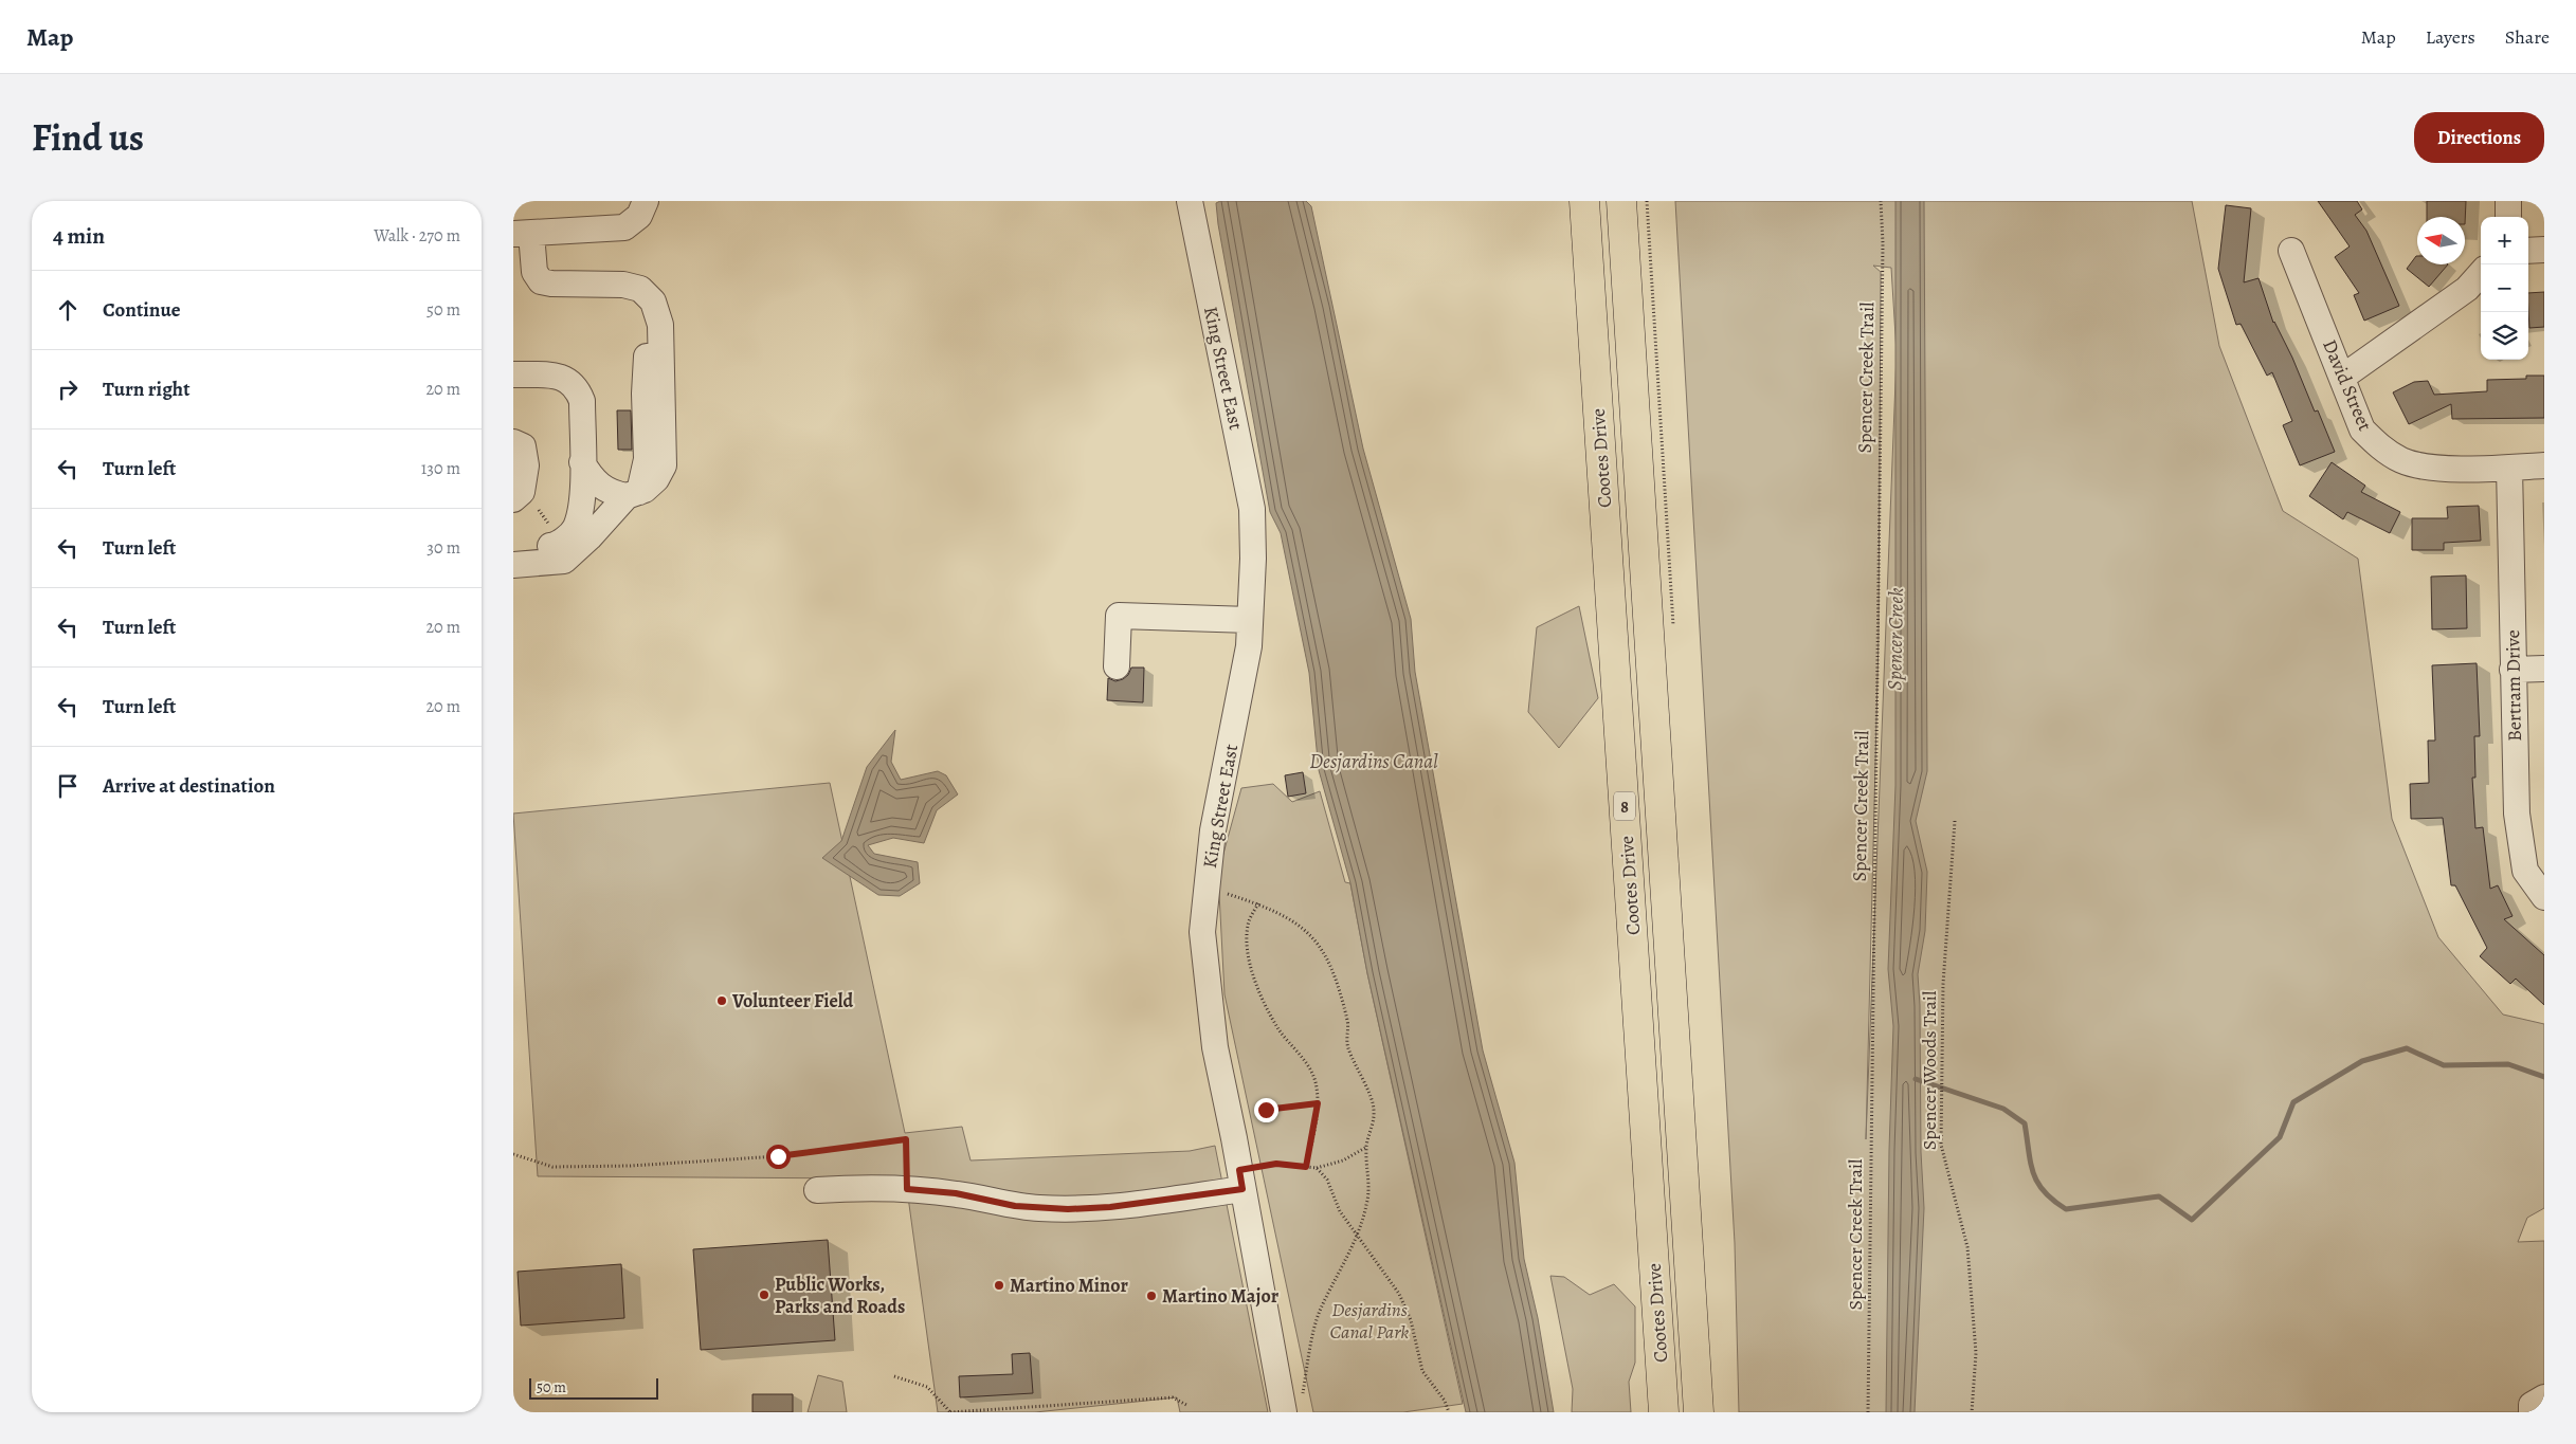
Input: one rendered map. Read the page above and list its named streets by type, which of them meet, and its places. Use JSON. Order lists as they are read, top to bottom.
{
  "streets": {
    "main road": ["Cootes Drive", "8"],
    "street": ["King Street East", "David Street", "Bertram Drive"],
    "path": ["Spencer Creek Trail", "Spencer Woods Trail"]
  },
  "crossings": [
    ["David Street", "Bertram Drive"]
  ],
  "water": ["Spencer Creek", "Desjardins Canal"],
  "parks": ["Desjardins Canal Park"],
  "places": [
    "Volunteer Field",
    "Martino Minor",
    "Public Works, Parks and Roads",
    "Martino Major"
  ],
  "scale_bar": "50 m",
  "north": "left",
  "page": {
    "header": "Map",
    "nav": ["Map", "Layers", "Share"],
    "title": "Find us",
    "buttons": "Directions",
    "heading": ["4 min", "Walk · 270 m"],
    "map_buttons": ["+", "−"],
    "list": [
      ["Continue", "50 m"],
      ["Turn right", "20 m"],
      ["Turn left", "130 m"],
      ["Turn left", "30 m"],
      ["Turn left", "20 m"],
      ["Turn left", "20 m"],
      "Arrive at destination"
    ],
    "scale": "50 m"
  }
}
